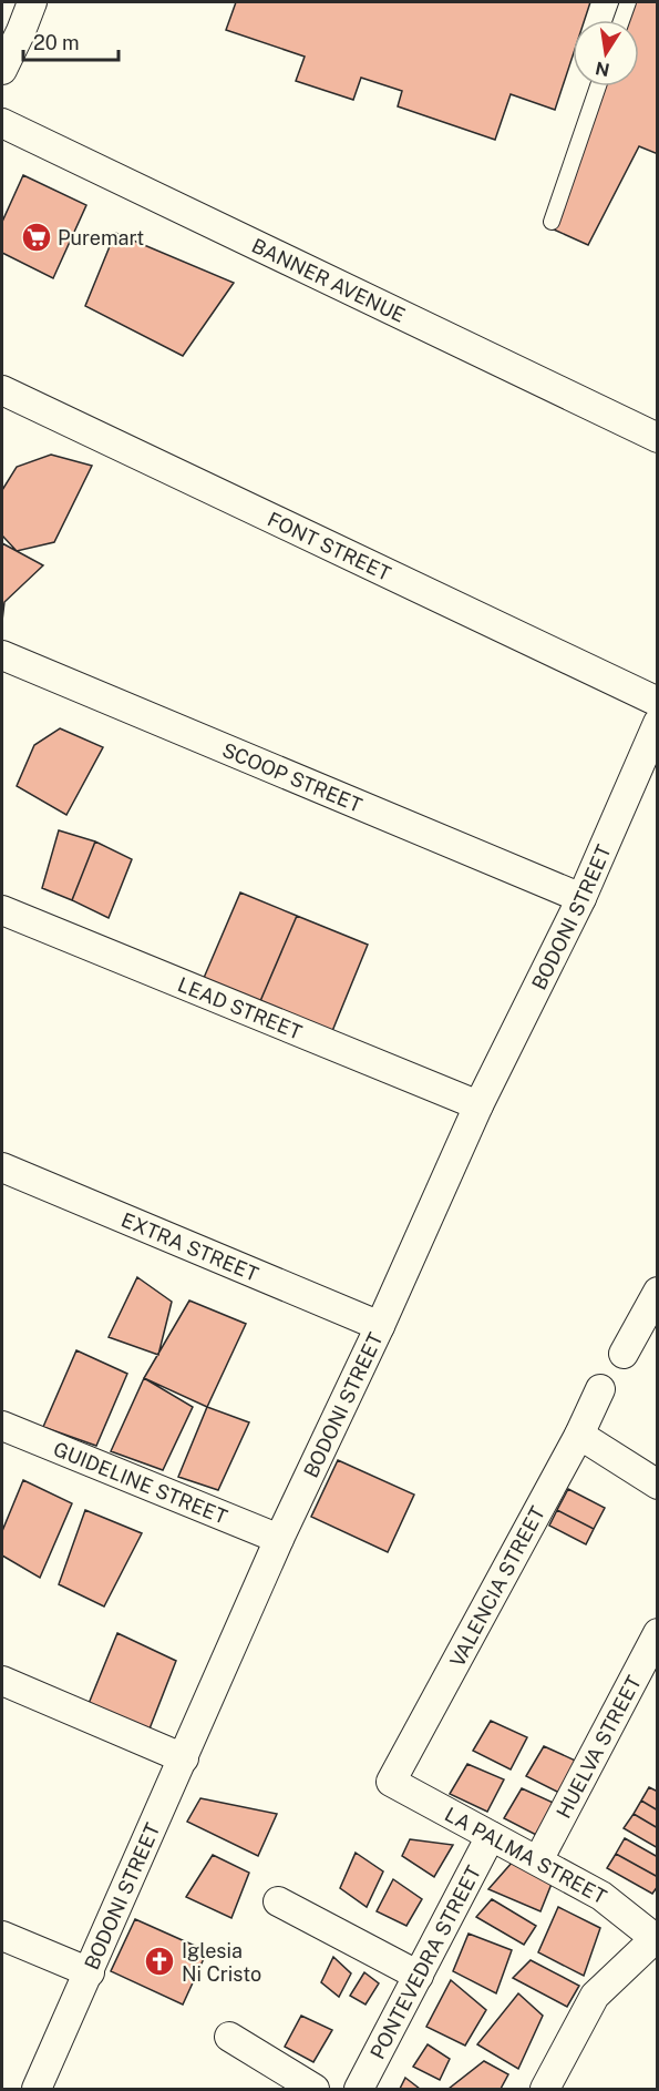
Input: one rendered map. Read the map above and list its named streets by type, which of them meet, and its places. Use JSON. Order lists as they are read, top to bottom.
{
  "streets": {
    "street": [
      "BANNER AVENUE",
      "FONT STREET",
      "SCOOP STREET",
      "BODONI STREET",
      "LEAD STREET",
      "EXTRA STREET",
      "GUIDELINE STREET",
      "VALENCIA STREET",
      "HUELVA STREET",
      "LA PALMA STREET",
      "PONTEVEDRA STREET"
    ]
  },
  "crossings": [
    ["SCOOP STREET", "BODONI STREET"],
    ["BODONI STREET", "LEAD STREET"],
    ["BODONI STREET", "EXTRA STREET"],
    ["BODONI STREET", "GUIDELINE STREET"],
    ["VALENCIA STREET", "LA PALMA STREET"],
    ["HUELVA STREET", "LA PALMA STREET"],
    ["LA PALMA STREET", "PONTEVEDRA STREET"]
  ],
  "places": {
    "supermarket": ["Puremart"],
    "church": ["Iglesia Ni Cristo"]
  },
  "scale_bar": "20 m",
  "north": "bottom"
}
